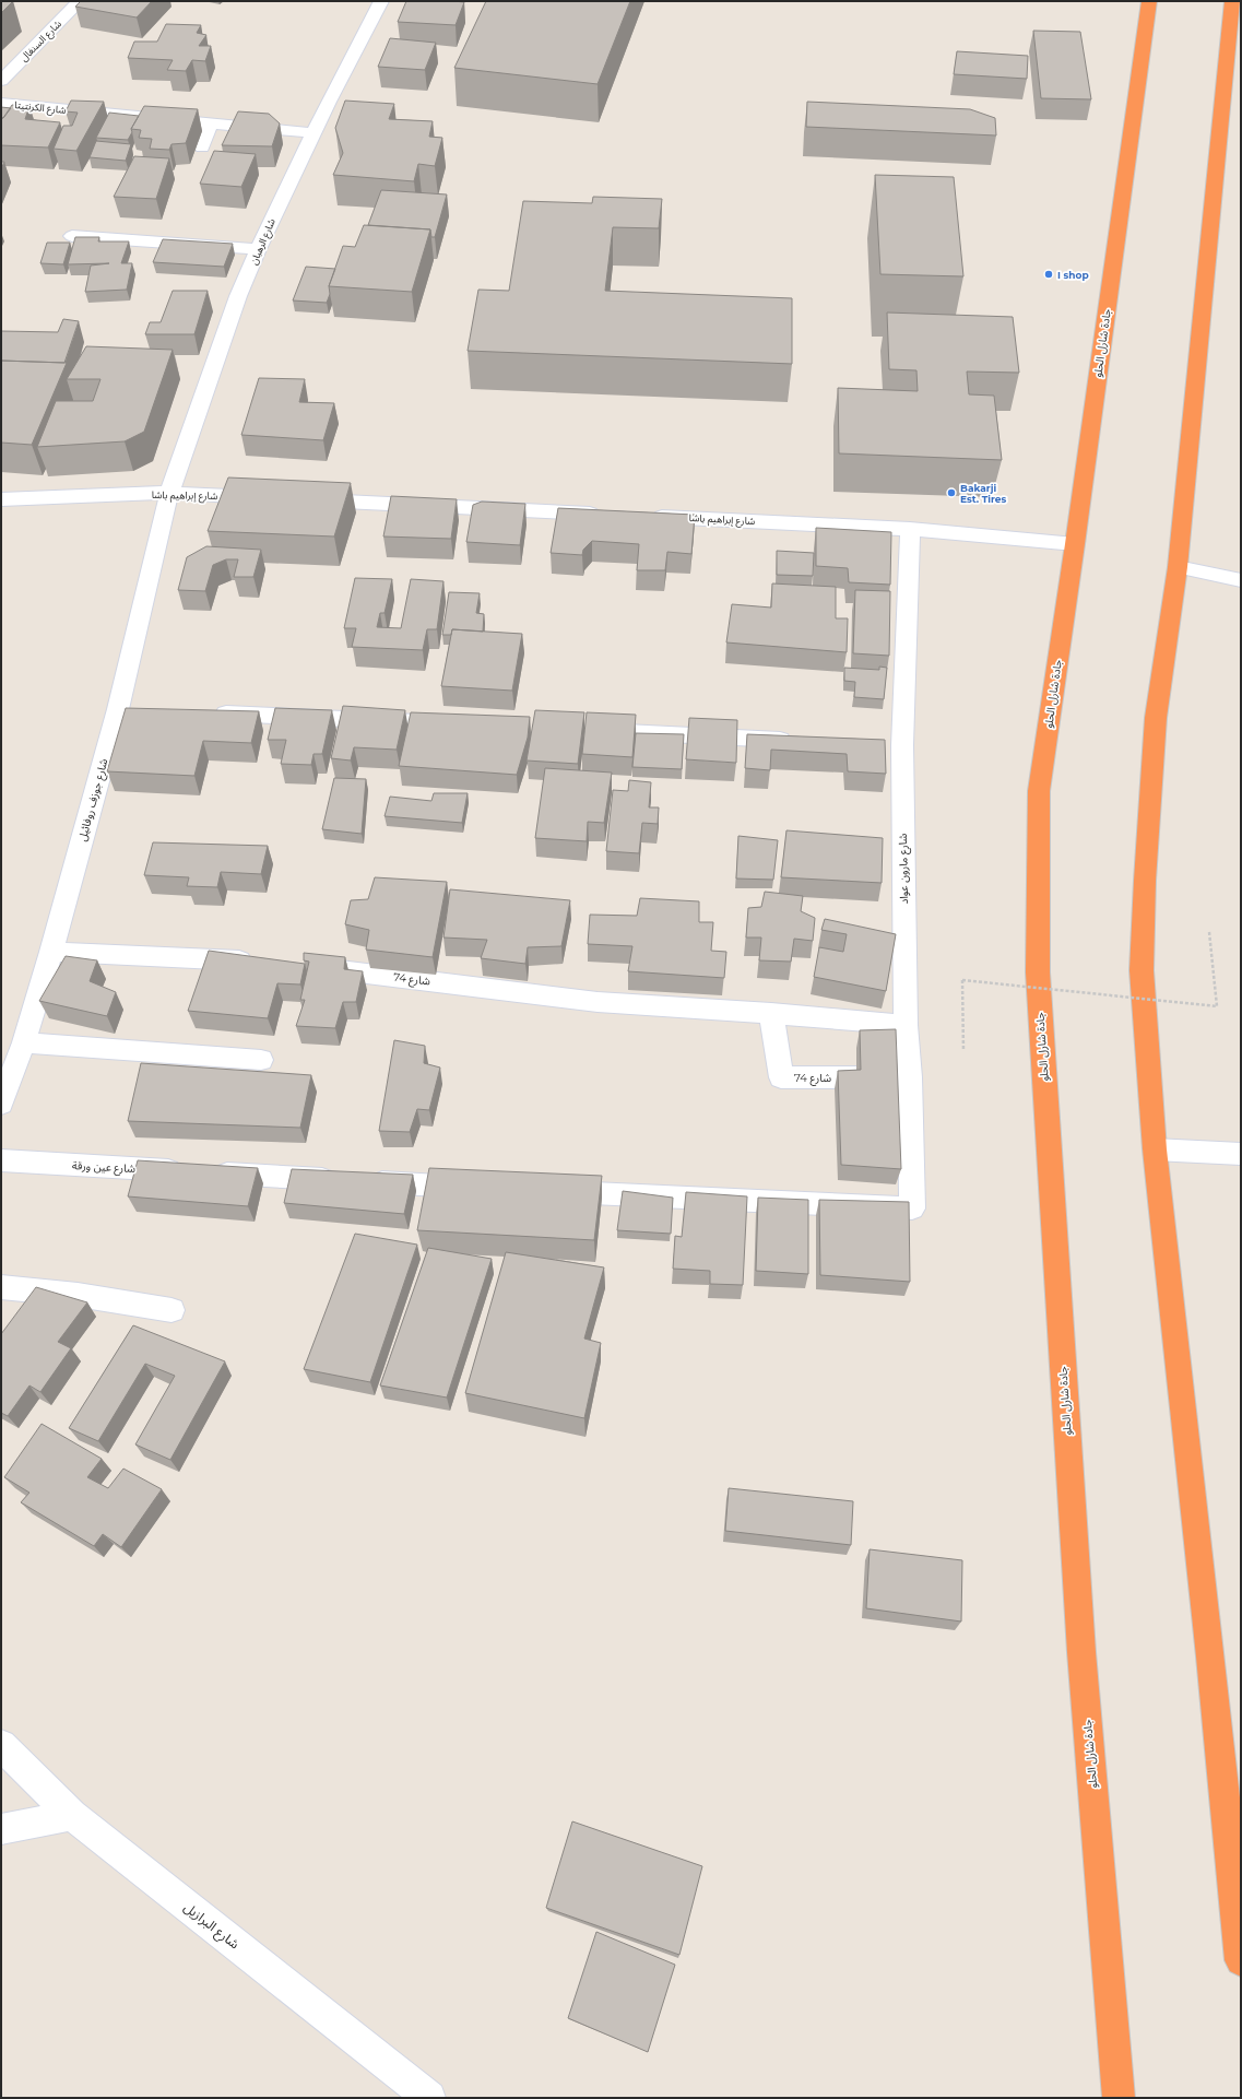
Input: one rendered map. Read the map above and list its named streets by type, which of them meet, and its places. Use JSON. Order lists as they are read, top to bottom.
{
  "streets": {
    "highway": ["جادة شارل الحلو"],
    "street": [
      "شارع السنغال",
      "شارع الكرنتيتا",
      "شارع الرهبان",
      "شارع إبراهيم باشا",
      "شارع جوزف روفائيل",
      "شارع مارون عواد",
      "شارع 74",
      "شارع عين ورقة",
      "شارع البرازيل"
    ]
  },
  "crossings": [
    ["شارع الكرنتيتا", "شارع الرهبان"],
    ["شارع الرهبان", "شارع إبراهيم باشا"],
    ["شارع الرهبان", "شارع جوزف روفائيل"],
    ["جادة شارل الحلو", "شارع إبراهيم باشا"],
    ["شارع إبراهيم باشا", "شارع جوزف روفائيل"],
    ["شارع إبراهيم باشا", "شارع مارون عواد"],
    ["شارع مارون عواد", "شارع 74"]
  ],
  "places": ["I shop", "Bakarji Est. Tires"]
}
